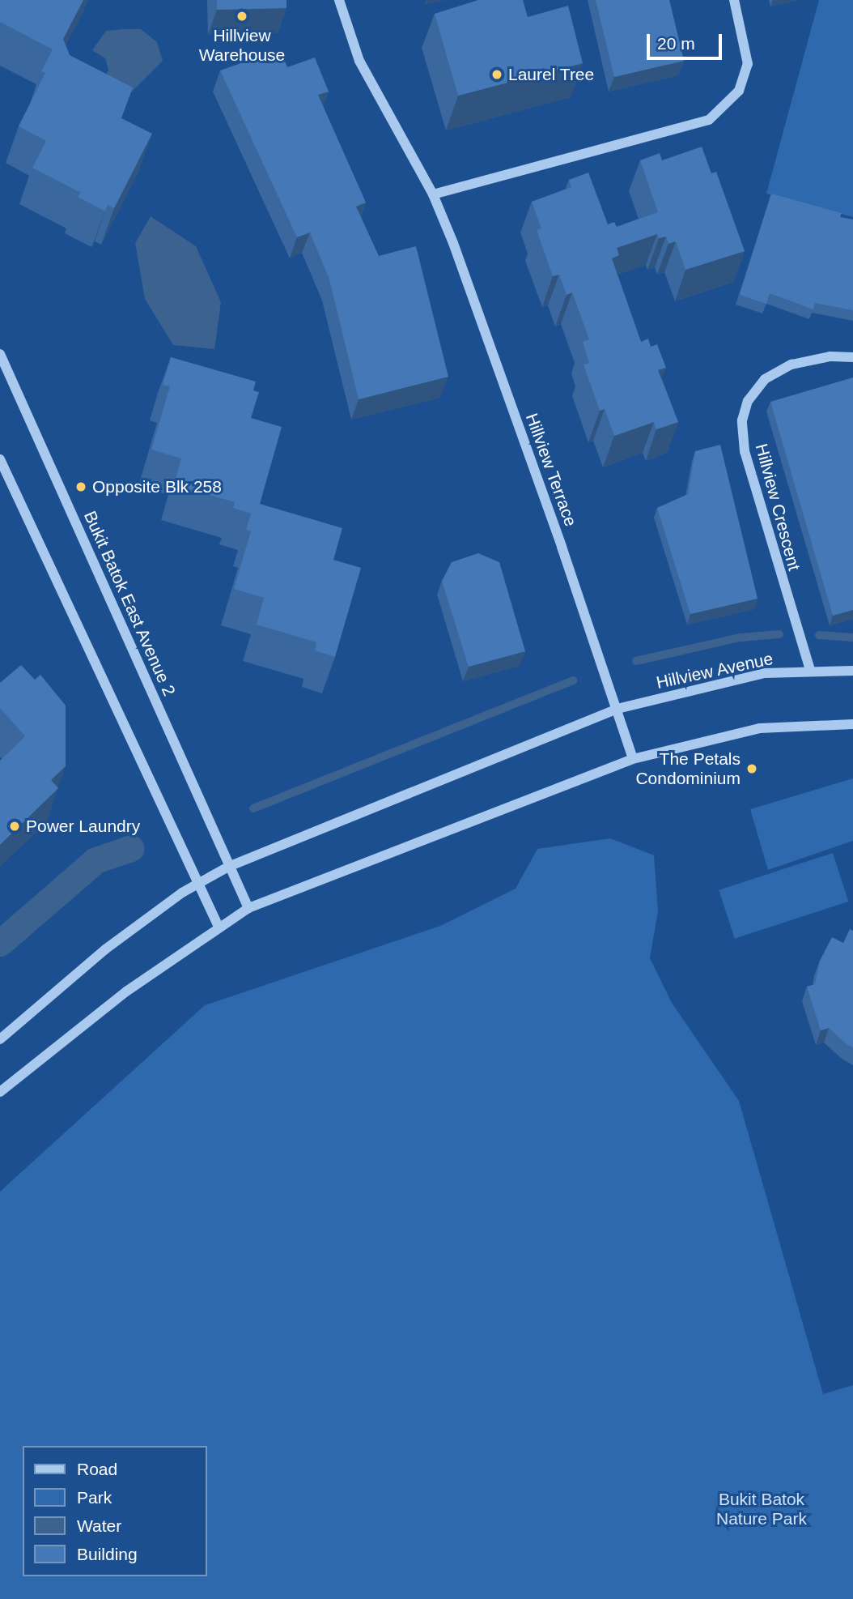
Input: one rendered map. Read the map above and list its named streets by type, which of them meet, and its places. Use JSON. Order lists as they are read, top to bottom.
{
  "streets": {
    "street": [
      "Hillview Terrace",
      "Hillview Crescent",
      "Bukit Batok East Avenue 2",
      "Hillview Avenue"
    ]
  },
  "crossings": [
    ["Hillview Terrace", "Hillview Avenue"],
    ["Hillview Crescent", "Hillview Avenue"]
  ],
  "parks": ["Bukit Batok Nature Park"],
  "places": [
    "Hillview Warehouse",
    "Laurel Tree",
    "Opposite Blk 258",
    "The Petals Condominium",
    "Power Laundry"
  ],
  "legend": [
    "Road",
    "Park",
    "Water",
    "Building"
  ],
  "scale_bar": "20 m"
}
